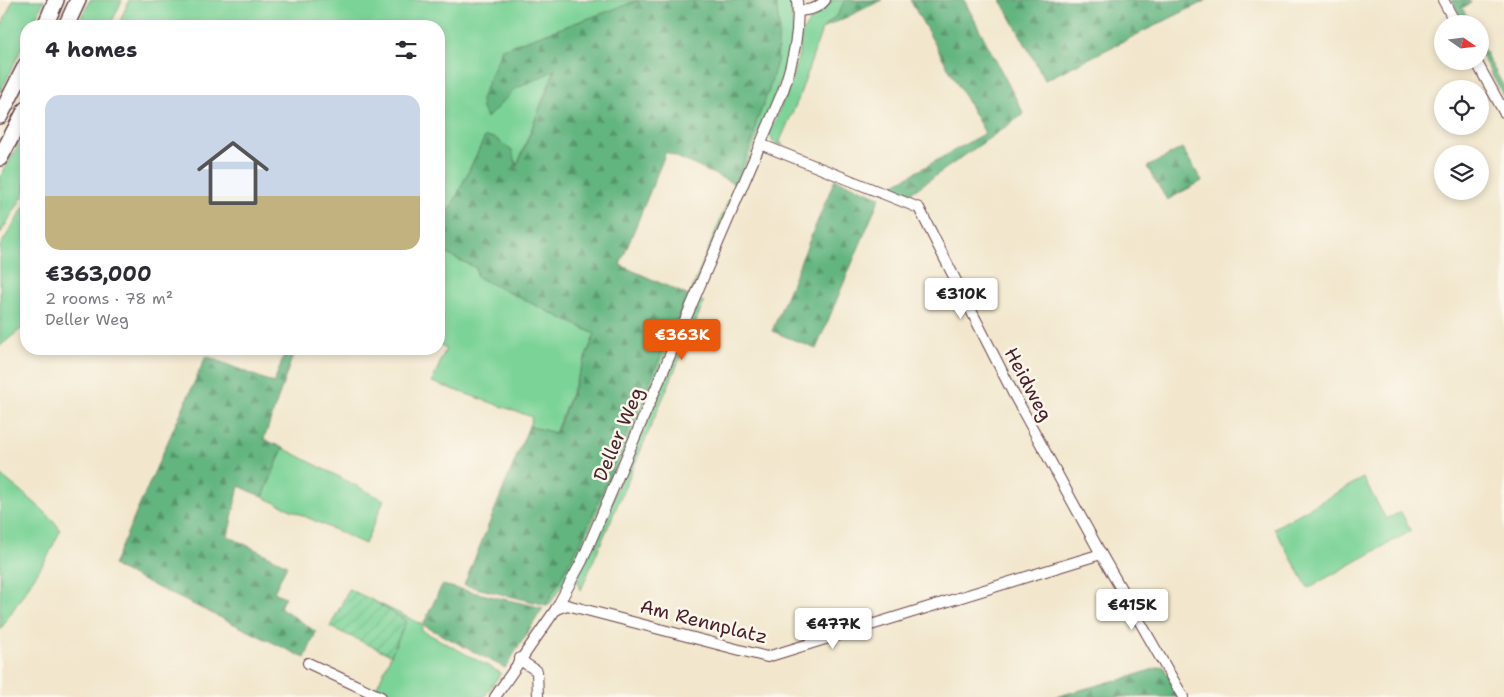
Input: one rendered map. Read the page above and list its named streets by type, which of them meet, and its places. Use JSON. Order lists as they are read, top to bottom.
{
  "streets": {
    "street": ["Heidweg", "Deller Weg", "Am Rennplatz"]
  },
  "crossings": [
    ["Heidweg", "Deller Weg"],
    ["Heidweg", "Am Rennplatz"],
    ["Deller Weg", "Am Rennplatz"]
  ],
  "north": "right",
  "page": {
    "heading": "4 homes",
    "list": [
      {
        "name": "€363,000",
        "note": "2 rooms · 78 m² · Deller Weg"
      }
    ],
    "price": [
      "€310K",
      "€363K",
      "€415K",
      "€477K"
    ]
  }
}
